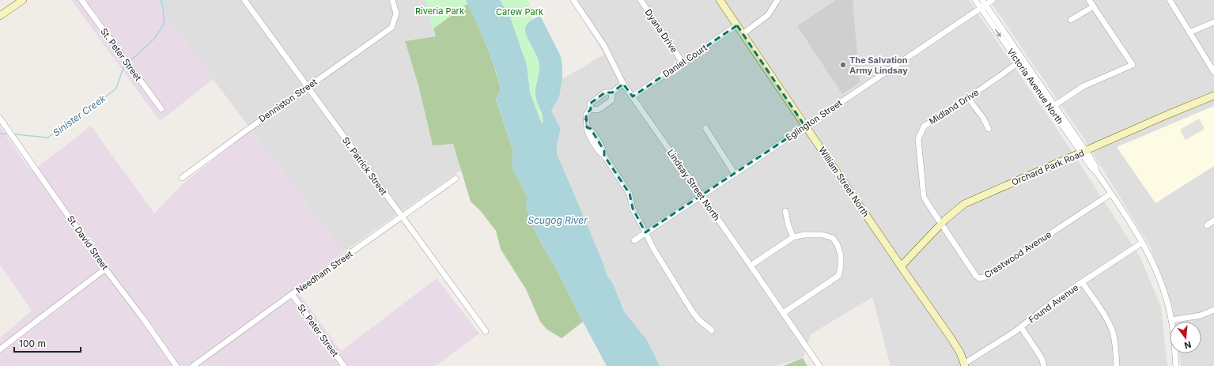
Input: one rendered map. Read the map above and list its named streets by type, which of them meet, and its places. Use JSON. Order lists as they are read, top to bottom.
{
  "streets": {
    "street": [
      "Dyana Drive",
      "St. Peter Street",
      "Daniel Court",
      "Victoria Avenue North",
      "Denniston Street",
      "Midland Drive",
      "Eglington Street",
      "St. Patrick Street",
      "Orchard Park Road",
      "William Street North",
      "Lindsay Street North",
      "St. David Street",
      "Crestwood Avenue",
      "Needham Street",
      "Found Avenue"
    ]
  },
  "crossings": [
    ["Dyana Drive", "Daniel Court"],
    ["St. Peter Street", "Needham Street"],
    ["Daniel Court", "William Street North"],
    ["Daniel Court", "Lindsay Street North"],
    ["Victoria Avenue North", "Midland Drive"],
    ["Victoria Avenue North", "Eglington Street"],
    ["Victoria Avenue North", "Orchard Park Road"],
    ["Victoria Avenue North", "Crestwood Avenue"],
    ["Victoria Avenue North", "Found Avenue"],
    ["Denniston Street", "St. Patrick Street"],
    ["Midland Drive", "Orchard Park Road"],
    ["Midland Drive", "Crestwood Avenue"],
    ["Eglington Street", "William Street North"],
    ["Eglington Street", "Lindsay Street North"],
    ["St. Patrick Street", "Needham Street"],
    ["Orchard Park Road", "William Street North"],
    ["Orchard Park Road", "Crestwood Avenue"],
    ["William Street North", "Found Avenue"]
  ],
  "water": ["Sinister Creek", "Scugog River"],
  "parks": ["Riveria Park", "Carew Park"],
  "places": ["The Salvation Army Lindsay"],
  "scale_bar": "100 m",
  "north": "bottom"
}
